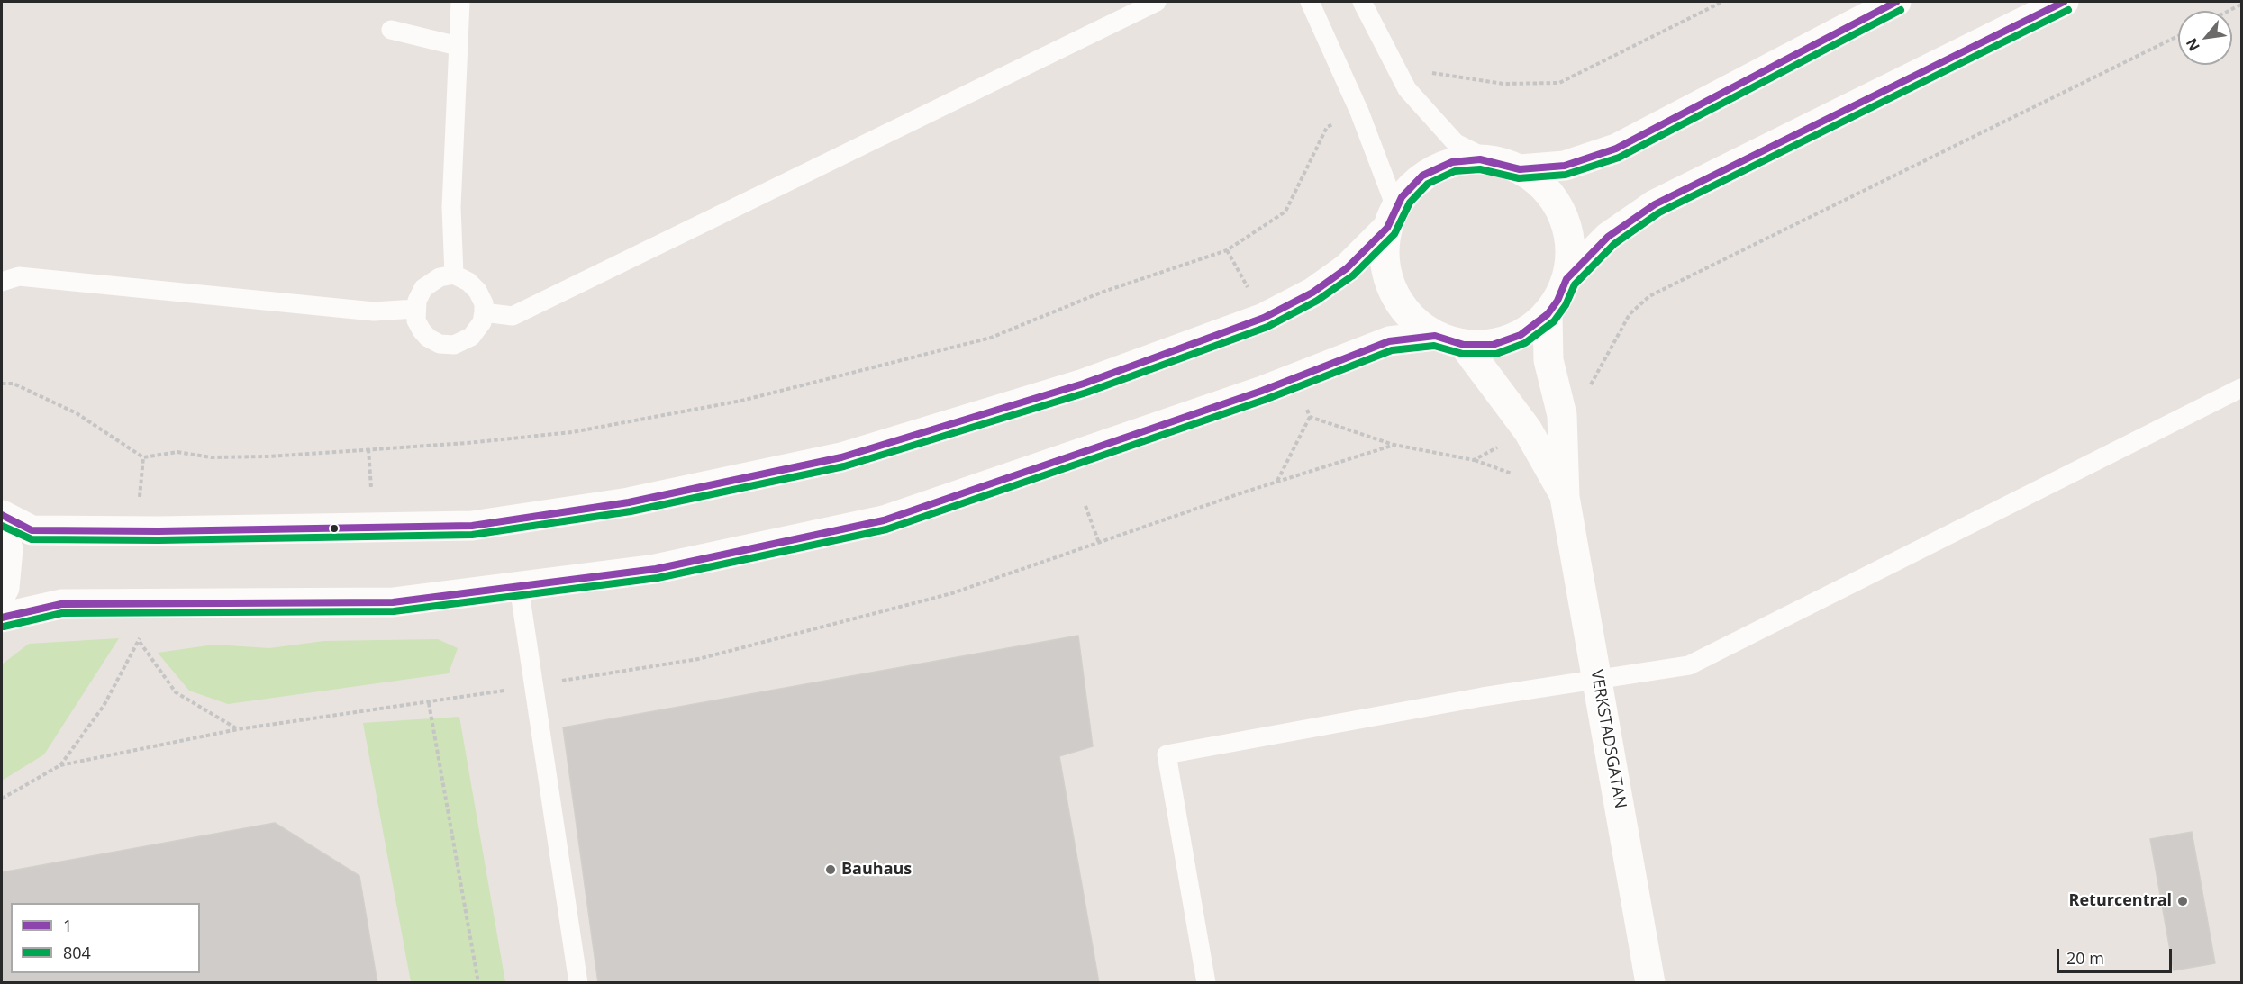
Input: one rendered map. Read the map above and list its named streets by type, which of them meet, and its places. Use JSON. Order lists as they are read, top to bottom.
{
  "streets": {
    "street": ["VERKSTADSGATAN"]
  },
  "places": ["Bauhaus", "Returcentral"],
  "lines": ["transit line 1", "transit line 804"],
  "legend": ["1", "804"],
  "scale_bar": "20 m",
  "north": "bottom left"
}
